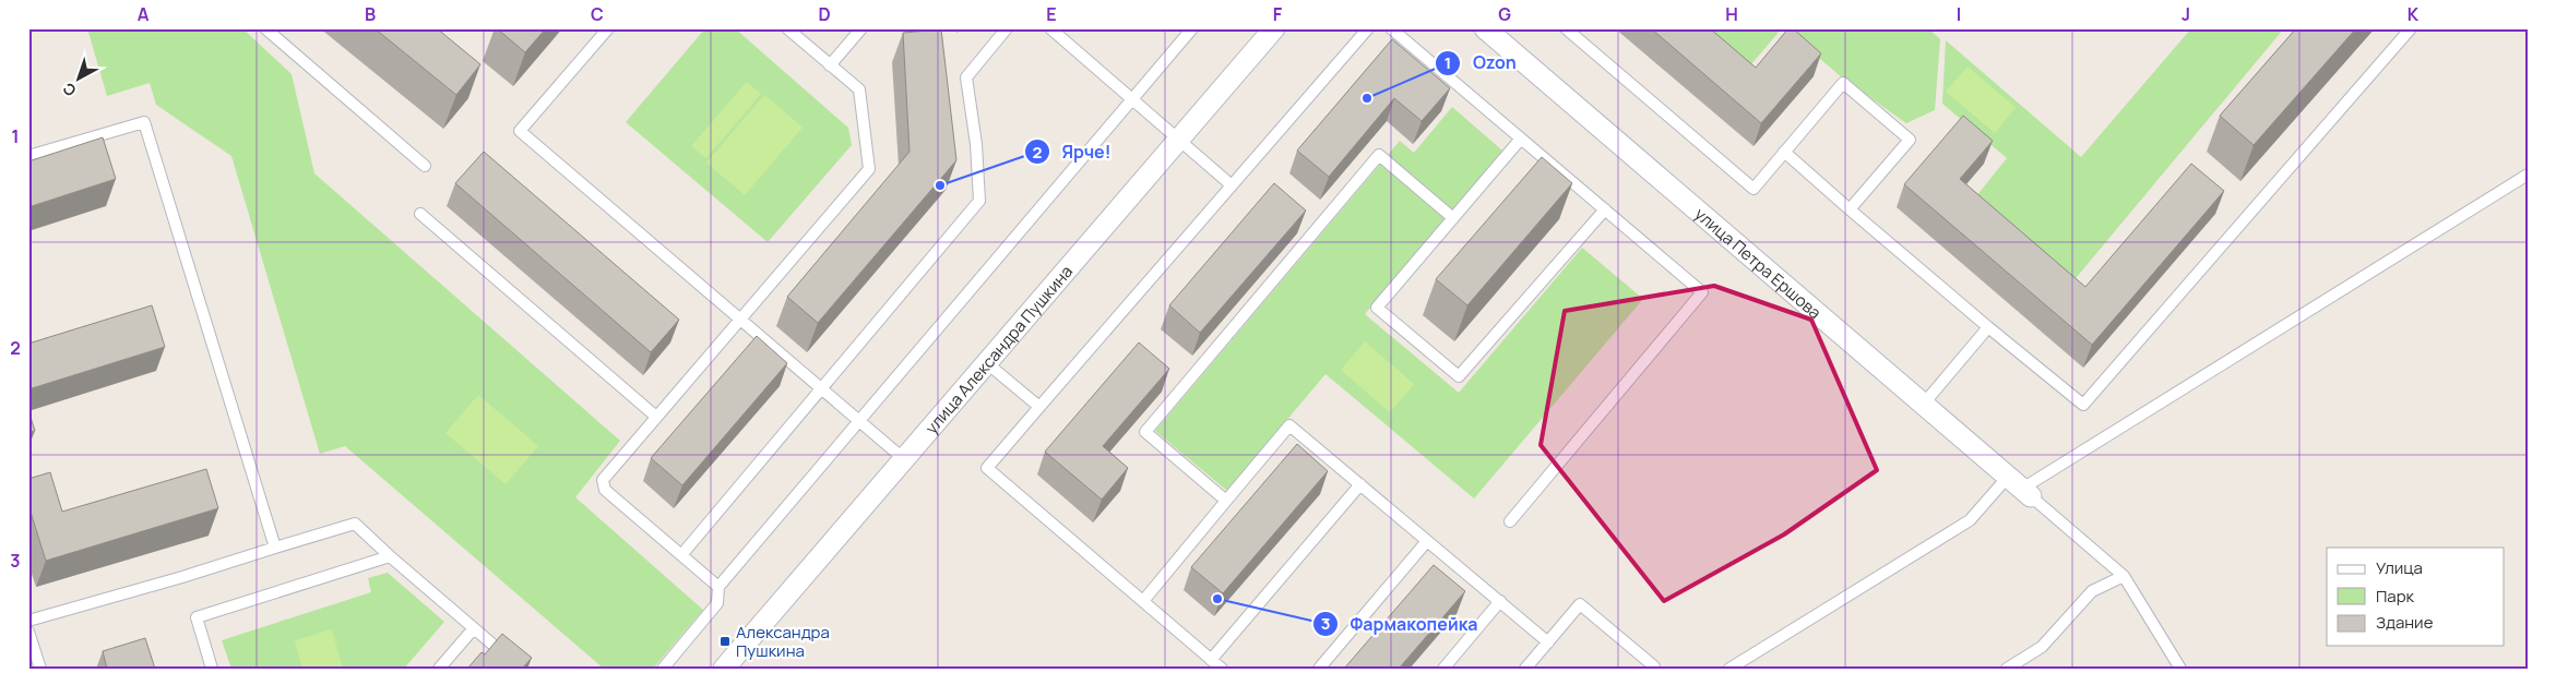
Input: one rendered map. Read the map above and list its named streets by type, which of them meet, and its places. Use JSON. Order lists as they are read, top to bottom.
{
  "streets": {
    "street": ["улица Петра Ершова", "улица Александра Пушкина"]
  },
  "places": {
    "other": ["Ozon", "Ярче!", "Фармакопейка"],
    "transit": ["Александра Пушкина"]
  },
  "legend": ["Улица", "Парк", "Здание"],
  "north": "bottom left",
  "grid": {
    "columns": [
      "A",
      "B",
      "C",
      "D",
      "E",
      "F",
      "G",
      "H",
      "I",
      "J",
      "K"
    ],
    "rows": ["1", "2", "3"]
  }
}
